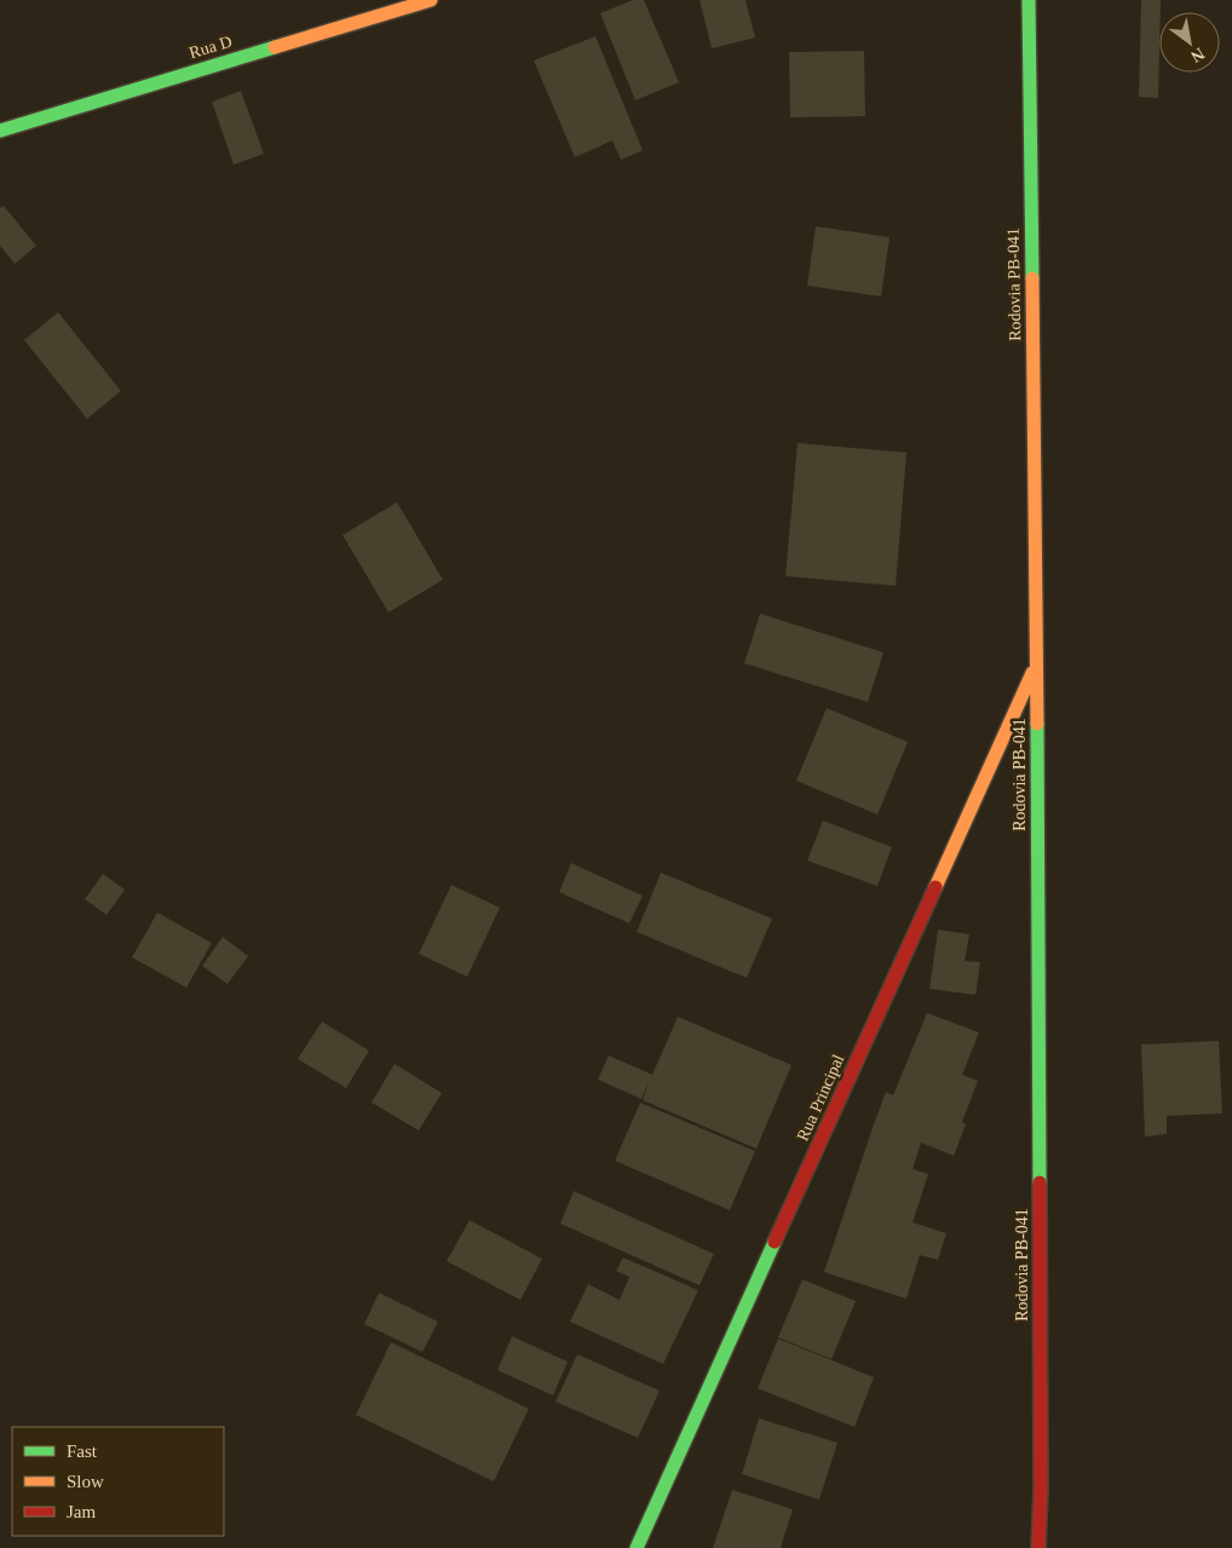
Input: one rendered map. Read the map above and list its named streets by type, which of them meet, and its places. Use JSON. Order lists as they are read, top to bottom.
{
  "streets": {
    "main road": ["Rua D", "Rodovia PB-041", "Rua Principal"]
  },
  "crossings": [
    ["Rodovia PB-041", "Rua Principal"]
  ],
  "legend": ["Fast", "Slow", "Jam"],
  "north": "bottom right"
}
